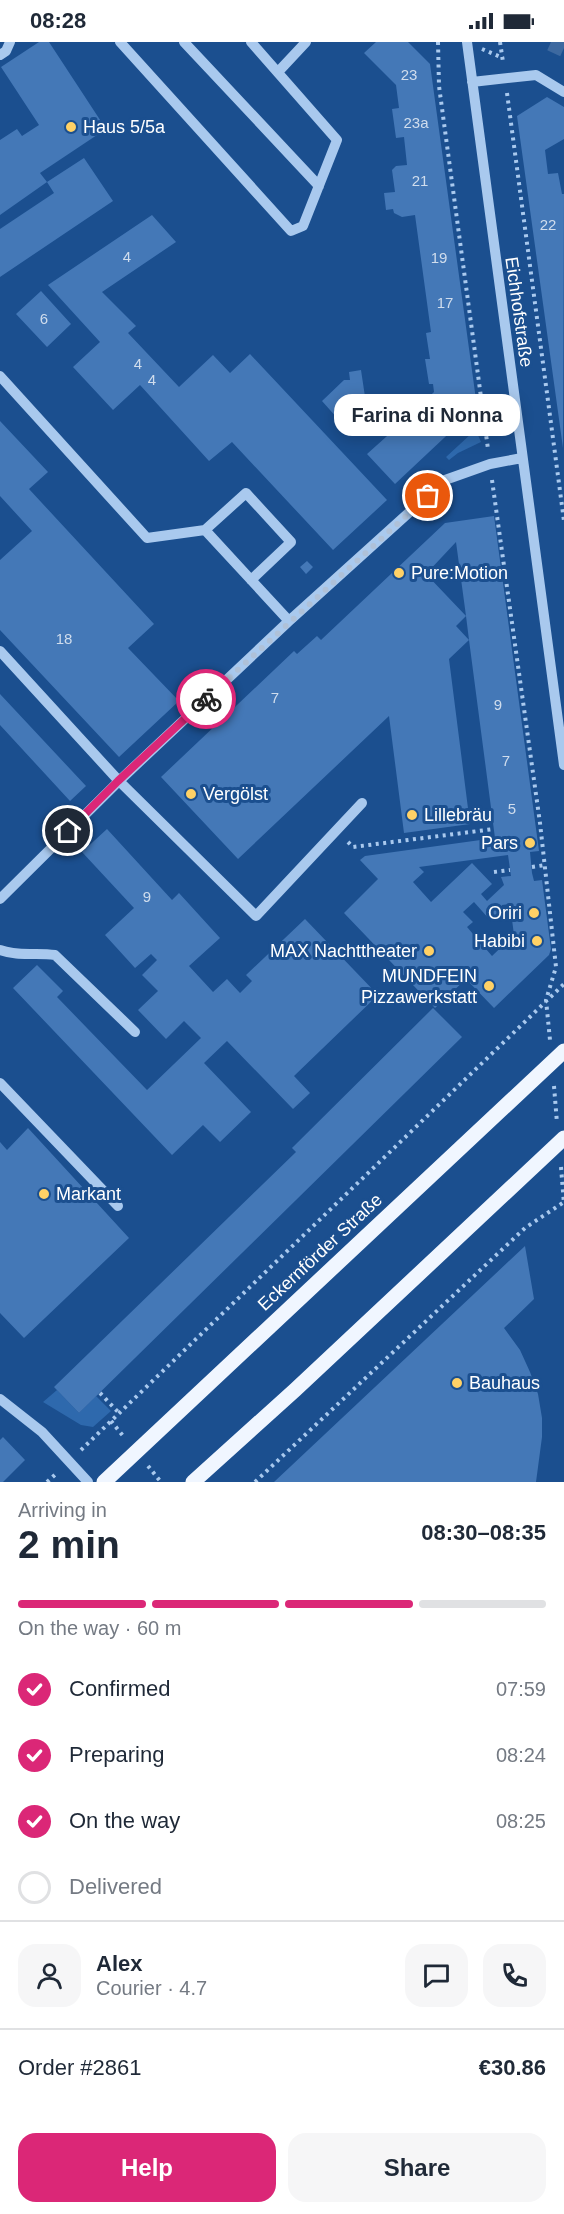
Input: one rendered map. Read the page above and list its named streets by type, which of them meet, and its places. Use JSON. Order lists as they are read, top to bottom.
{
  "streets": {
    "main road": ["Eckernförder Straße"],
    "street": ["Eichhofstraße"]
  },
  "places": [
    "Haus 5/5a",
    "Farina di Nonna",
    "Pure:Motion",
    "Vergölst",
    "Lillebräu",
    "Pars",
    "Oriri",
    "Habibi",
    "MAX Nachttheater",
    "MUNDFEIN Pizzawerkstatt",
    "Markant",
    "Bauhaus"
  ],
  "house_numbers": [
    "23",
    "23a",
    "21",
    "22",
    "4",
    "19",
    "17",
    "6",
    "4",
    "4",
    "18",
    "7",
    "9",
    "7",
    "5",
    "9"
  ],
  "page": {
    "status": "08:28",
    "bubble": "Farina di Nonna",
    "heading": ["2 min", "Arriving in", "08:30–08:35"],
    "panel": [
      "Alex",
      "Courier · 4.7",
      "Order #2861",
      "€30.86"
    ],
    "bar": "On the way · 60 m",
    "list": [
      ["Confirmed", "07:59"],
      ["Preparing", "08:24"],
      ["On the way", "08:25"],
      "Delivered"
    ],
    "buttons": ["Help", "Share"]
  }
}
